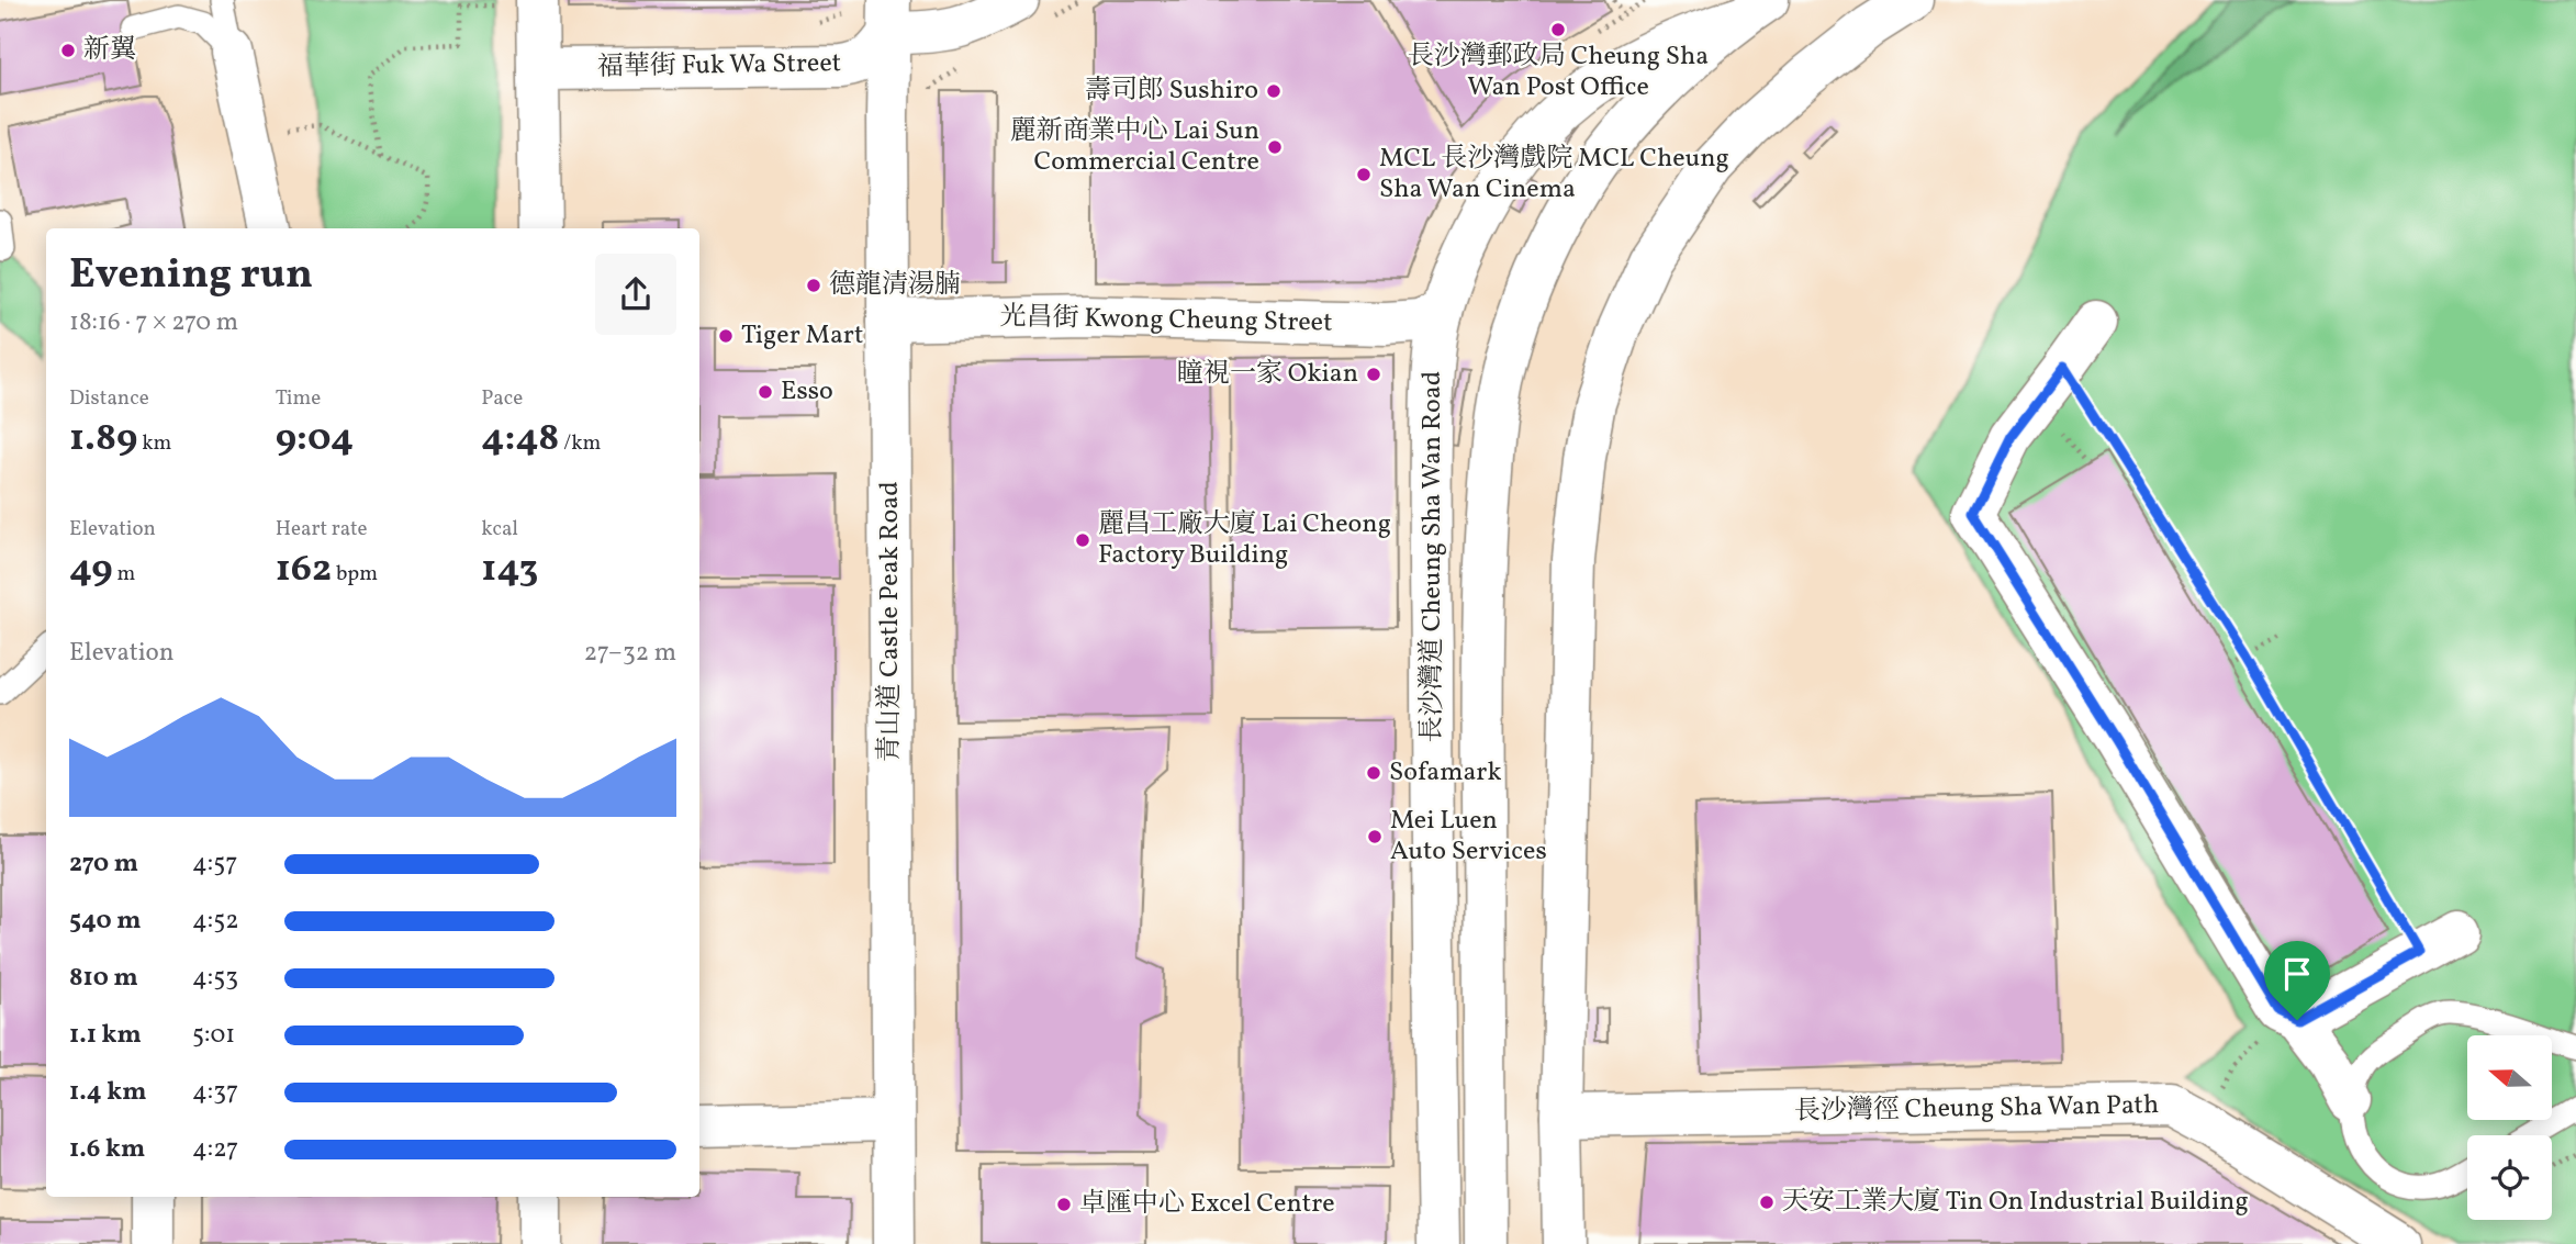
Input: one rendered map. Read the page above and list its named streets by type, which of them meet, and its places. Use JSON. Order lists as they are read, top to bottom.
{
  "streets": {
    "street": [
      "福華街 Fuk Wa Street",
      "光昌街 Kwong Cheung Street",
      "長沙灣道 Cheung Sha Wan Road",
      "青山道 Castle Peak Road",
      "長沙灣徑 Cheung Sha Wan Path"
    ]
  },
  "crossings": [
    ["福華街 Fuk Wa Street", "青山道 Castle Peak Road"],
    ["光昌街 Kwong Cheung Street", "長沙灣道 Cheung Sha Wan Road"],
    ["光昌街 Kwong Cheung Street", "青山道 Castle Peak Road"]
  ],
  "places": [
    "長沙灣郵政局 Cheung Sha Wan Post Office",
    "新翼",
    "壽司郎 Sushiro",
    "麗新商業中心 Lai Sun Commercial Centre",
    "MCL 長沙灣戲院 MCL Cheung Sha Wan Cinema",
    "德龍清湯腩",
    "Tiger Mart",
    "瞳視一家 Okian",
    "Esso",
    "麗昌工廠大廈 Lai Cheong Factory Building",
    "Sofamark",
    "Mei Luen Auto Services",
    "天安工業大廈 Tin On Industrial Building",
    "卓匯中心 Excel Centre"
  ],
  "north": "left",
  "page": {
    "heading": ["Evening run", "18:16 · 7 × 270 m"],
    "stats": [
      ["Distance", "1.89 km"],
      ["Time", "9:04"],
      ["Pace", "4:48 /km"],
      ["Elevation", "49 m"],
      ["Heart rate", "162 bpm"],
      ["kcal", "143"]
    ],
    "chart": ["Elevation", "27–32 m"],
    "list": [
      {
        "name": "270 m",
        "note": "4:57"
      },
      {
        "name": "540 m",
        "note": "4:52"
      },
      {
        "name": "810 m",
        "note": "4:53"
      },
      {
        "name": "1.1 km",
        "note": "5:01"
      },
      {
        "name": "1.4 km",
        "note": "4:37"
      },
      {
        "name": "1.6 km",
        "note": "4:27"
      }
    ]
  }
}
